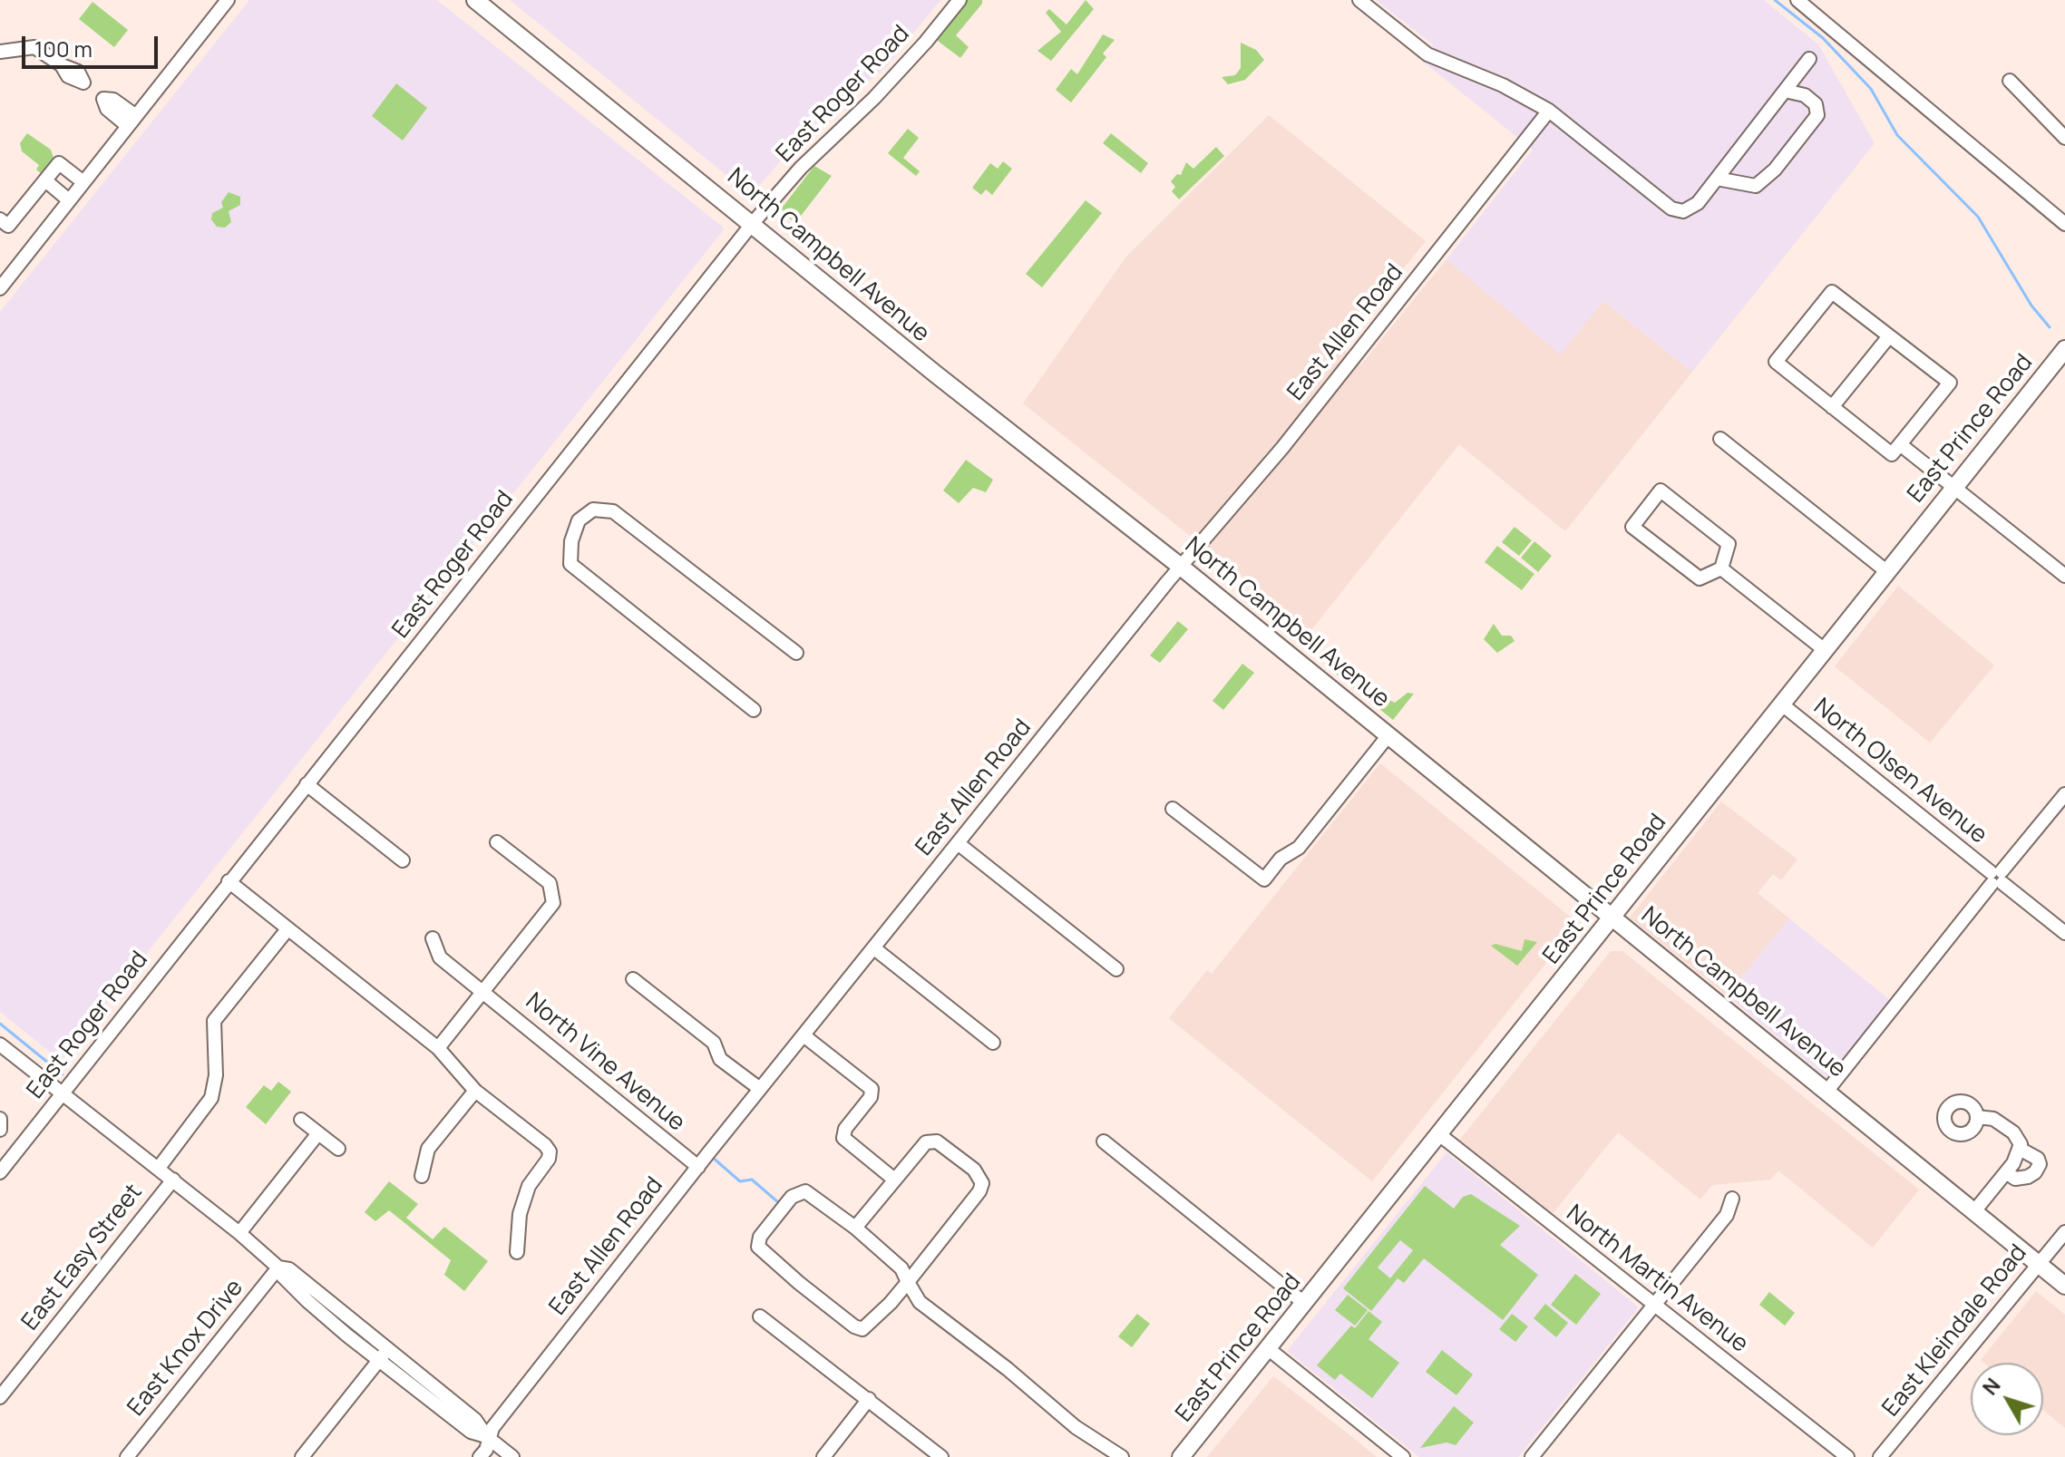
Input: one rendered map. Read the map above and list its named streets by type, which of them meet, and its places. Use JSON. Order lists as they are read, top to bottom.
{
  "streets": {
    "main road": ["North Campbell Avenue", "East Prince Road"],
    "street": [
      "East Roger Road",
      "East Allen Road",
      "North Olsen Avenue",
      "North Vine Avenue",
      "East Easy Street",
      "North Martin Avenue",
      "East Kleindale Road",
      "East Knox Drive"
    ]
  },
  "crossings": [
    ["East Roger Road", "North Campbell Avenue"],
    ["North Campbell Avenue", "East Allen Road"],
    ["North Campbell Avenue", "East Prince Road"],
    ["North Campbell Avenue", "East Kleindale Road"],
    ["East Allen Road", "North Vine Avenue"],
    ["East Prince Road", "North Olsen Avenue"],
    ["East Prince Road", "North Martin Avenue"]
  ],
  "scale_bar": "100 m",
  "north": "top left"
}
